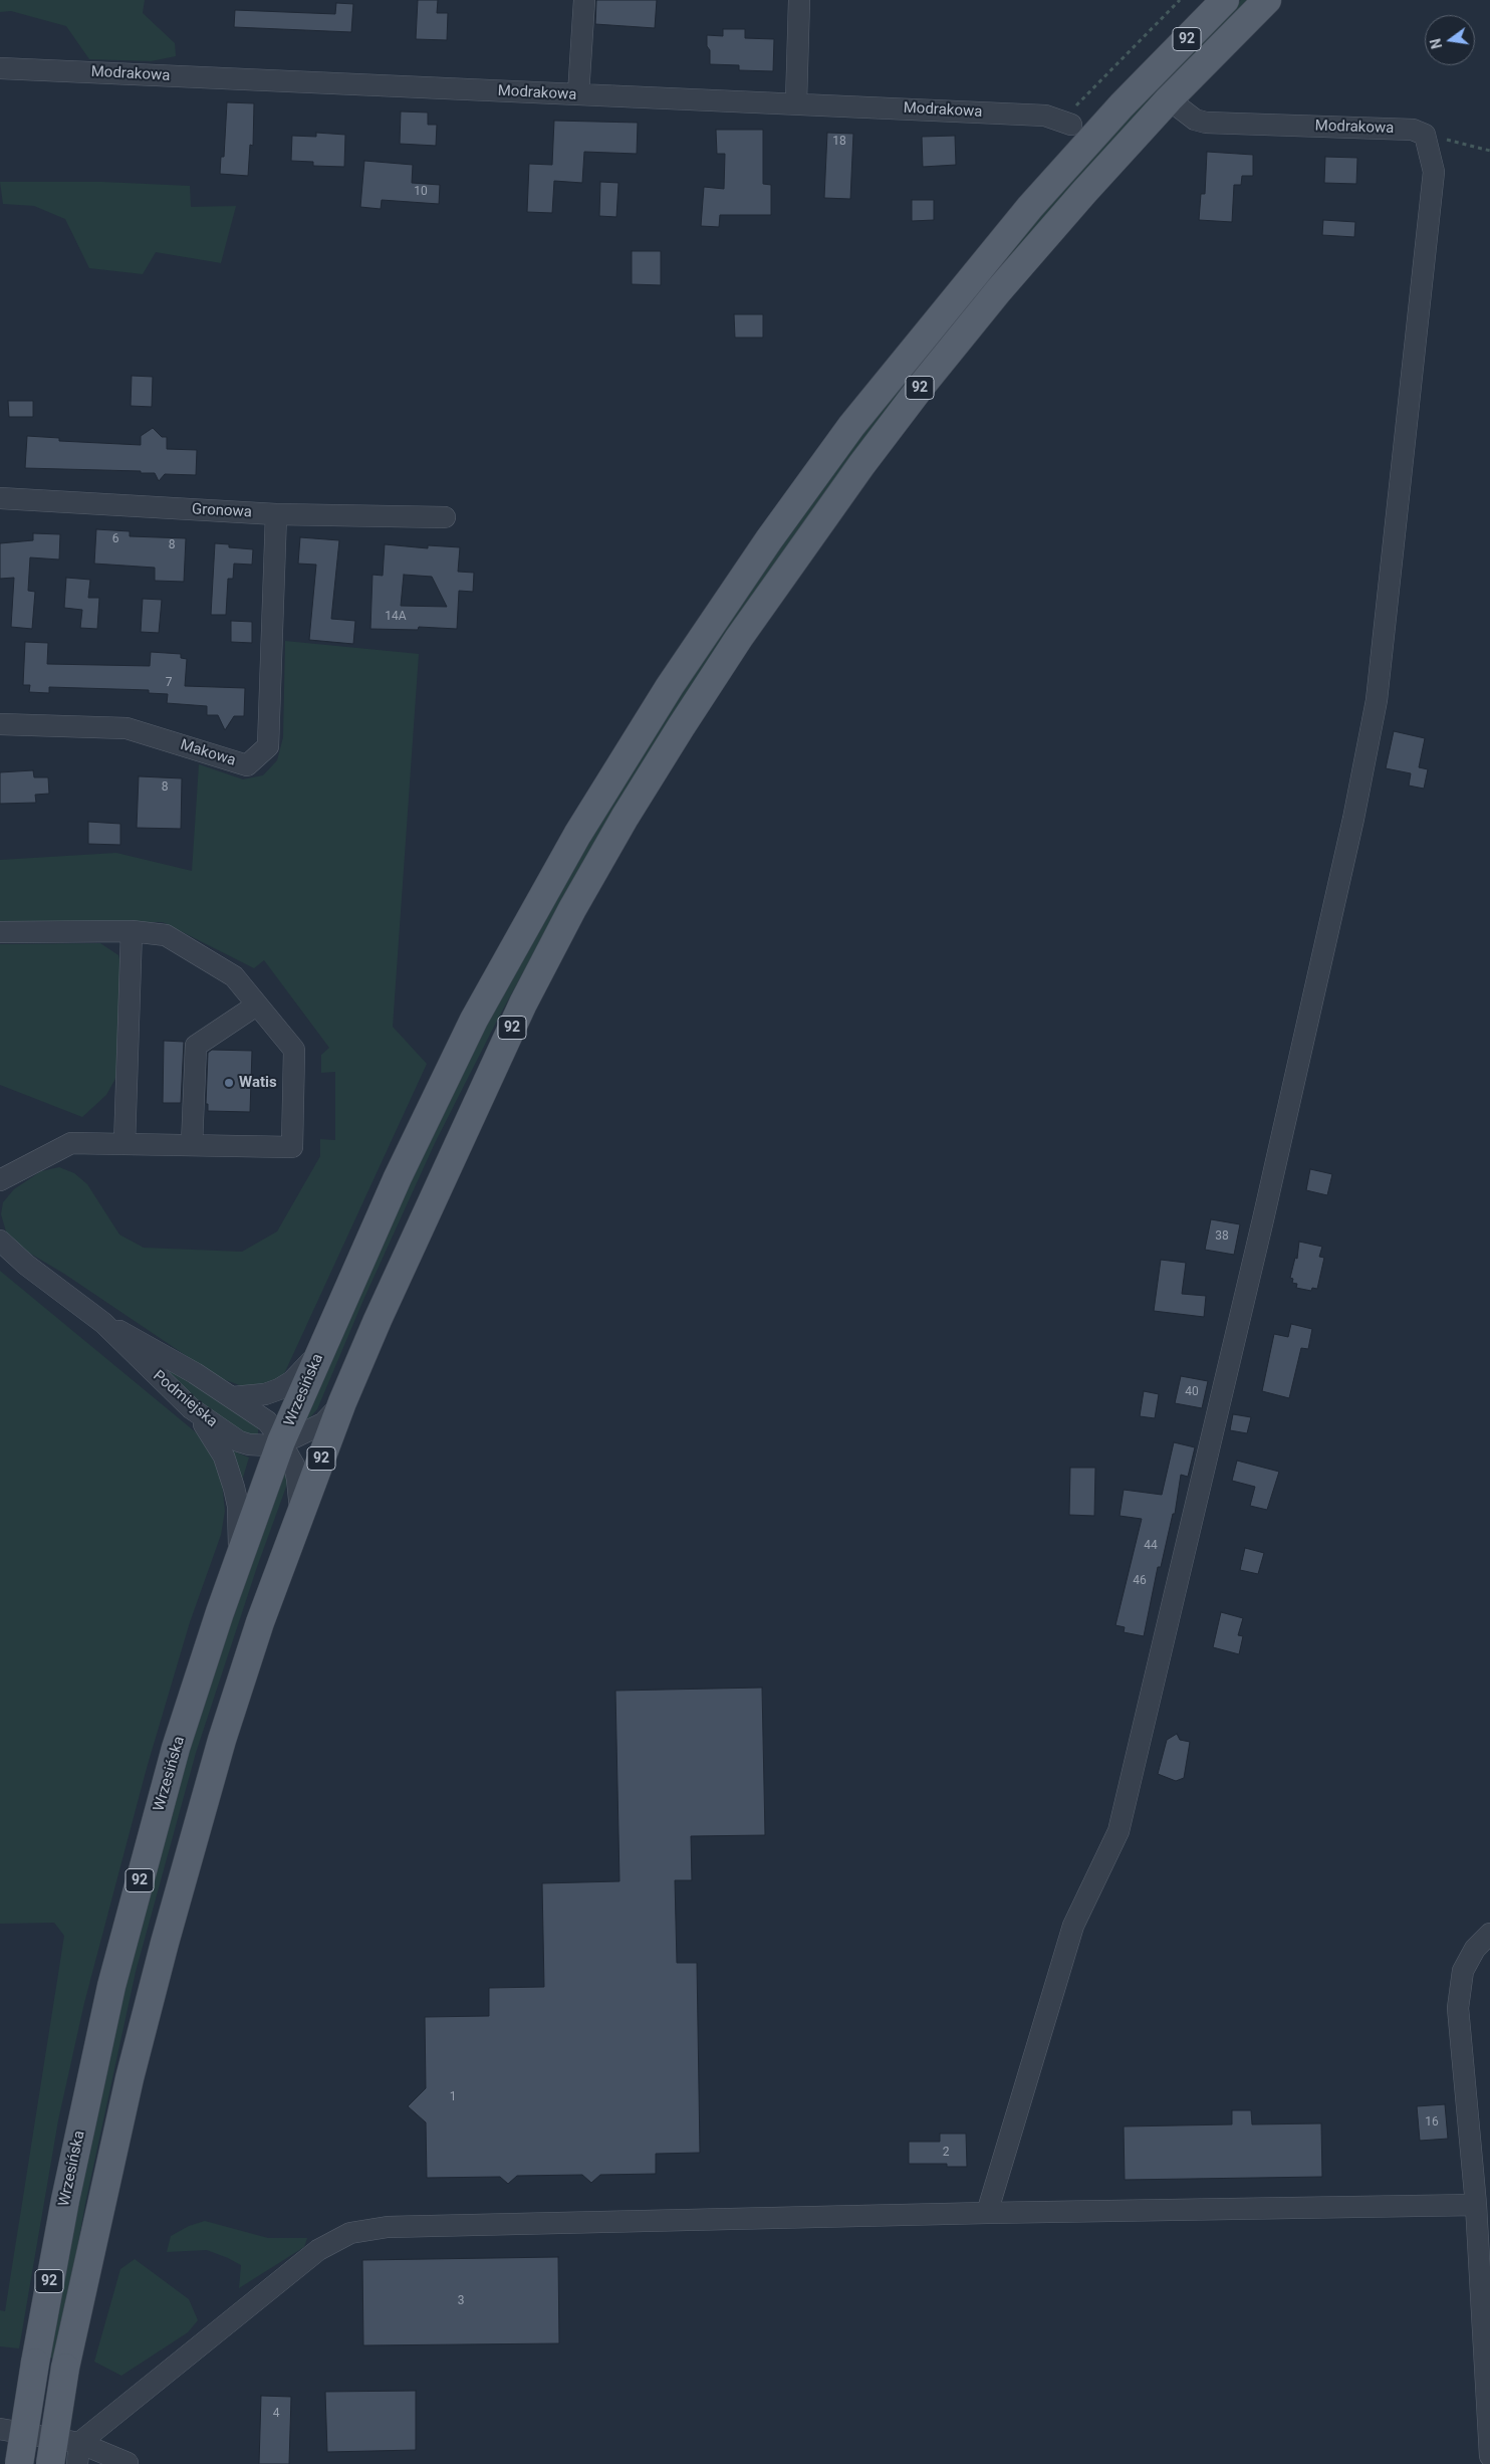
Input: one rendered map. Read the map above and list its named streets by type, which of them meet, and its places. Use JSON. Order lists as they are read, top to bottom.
{
  "streets": {
    "main road": ["92", "Wrzesińska"],
    "street": [
      "Modrakowa",
      "Gronowa",
      "Makowa",
      "Podmiejska"
    ]
  },
  "crossings": [
    ["92", "Modrakowa"],
    ["92", "Podmiejska"],
    ["Gronowa", "Makowa"],
    ["Wrzesińska", "Podmiejska"]
  ],
  "places": ["Watis"],
  "house_numbers": [
    "18",
    "10",
    "6",
    "8",
    "14A",
    "7",
    "8",
    "38",
    "40",
    "44",
    "46",
    "1",
    "16",
    "2",
    "3",
    "4"
  ],
  "north": "left"
}
